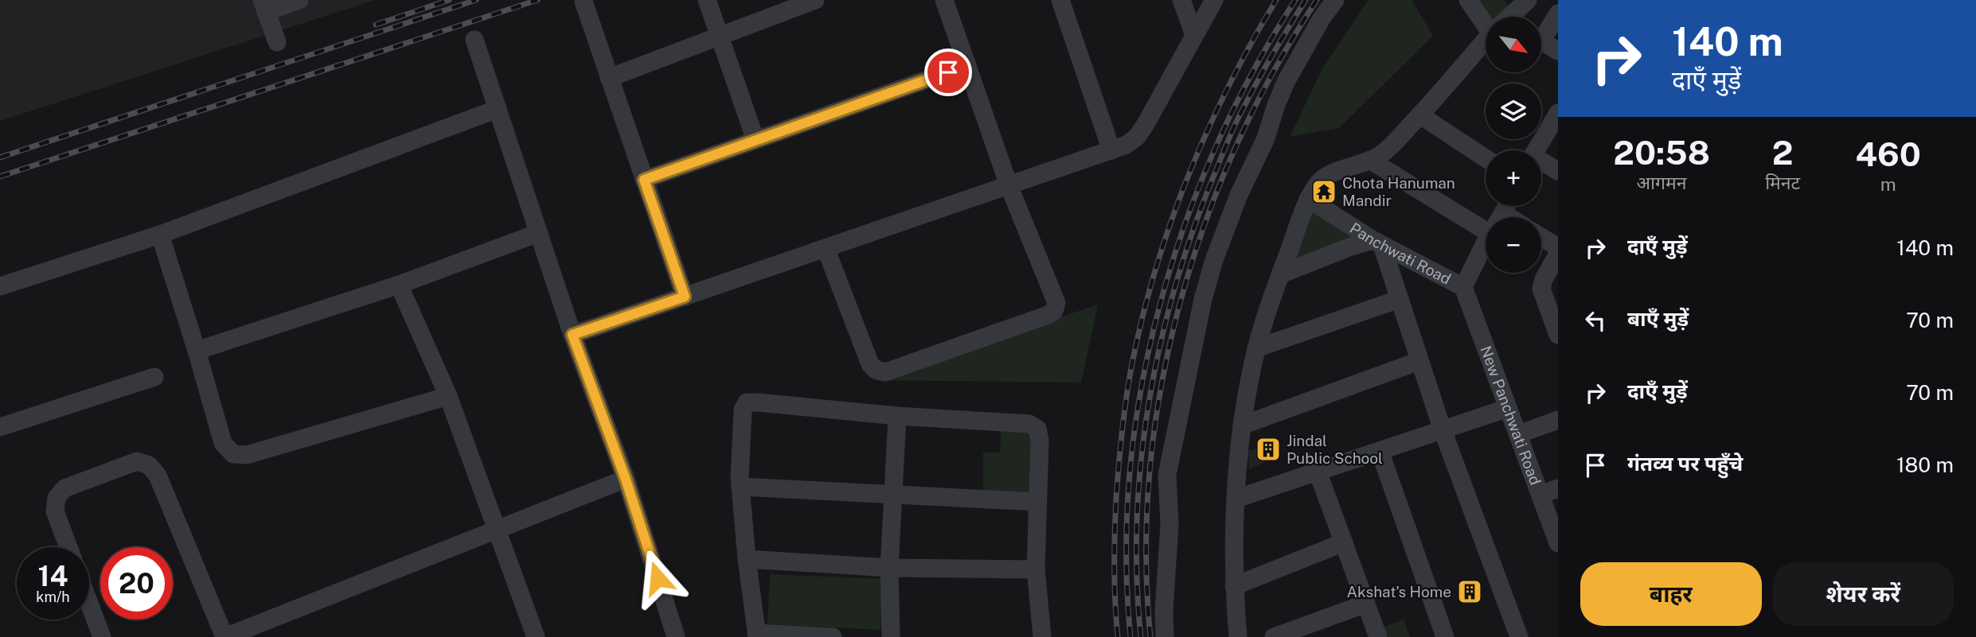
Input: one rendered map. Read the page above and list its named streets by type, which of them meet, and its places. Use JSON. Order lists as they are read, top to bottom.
{
  "streets": {
    "street": ["Panchwati Road", "New Panchwati Road"]
  },
  "crossings": [
    ["Panchwati Road", "New Panchwati Road"]
  ],
  "places": {
    "temple": ["Chota Hanuman Mandir"],
    "building": ["Jindal Public School", "Akshat's Home"]
  },
  "north": "bottom right",
  "page": {
    "turn": ["140 m", "दाएँ मुड़ें"],
    "map_buttons": ["+", "−"],
    "eta": [
      "20:58",
      "आगमन",
      "2",
      "मिनट",
      "460",
      "m"
    ],
    "list": [
      {
        "name": "दाएँ मुड़ें",
        "value": "140 m"
      },
      {
        "name": "बाएँ मुड़ें",
        "value": "70 m"
      },
      {
        "name": "दाएँ मुड़ें",
        "value": "70 m"
      },
      {
        "name": "गंतव्य पर पहुँचे",
        "value": "180 m"
      }
    ],
    "speed": "14 km/h",
    "limit": "20",
    "buttons": ["बाहर", "शेयर करें"]
  }
}
